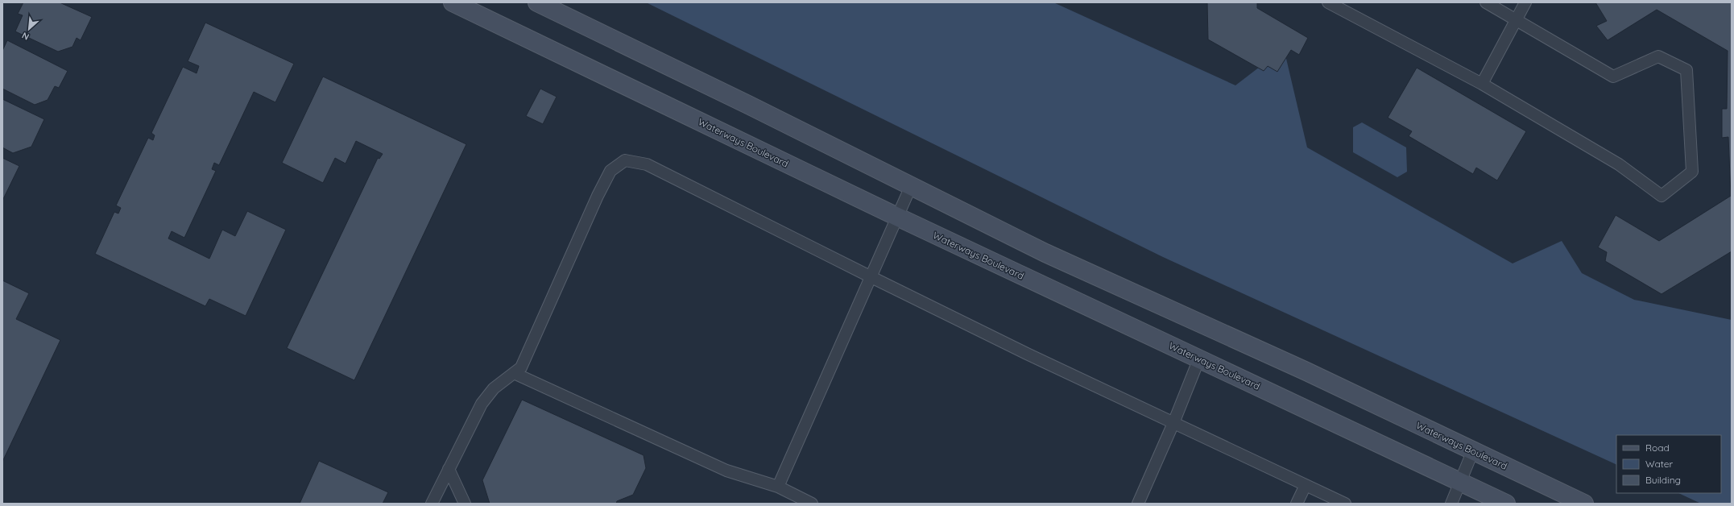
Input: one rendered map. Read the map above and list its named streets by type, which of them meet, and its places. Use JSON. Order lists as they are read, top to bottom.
{
  "streets": {
    "street": ["Waterways Boulevard"]
  },
  "legend": ["Road", "Water", "Building"],
  "north": "bottom left"
}
